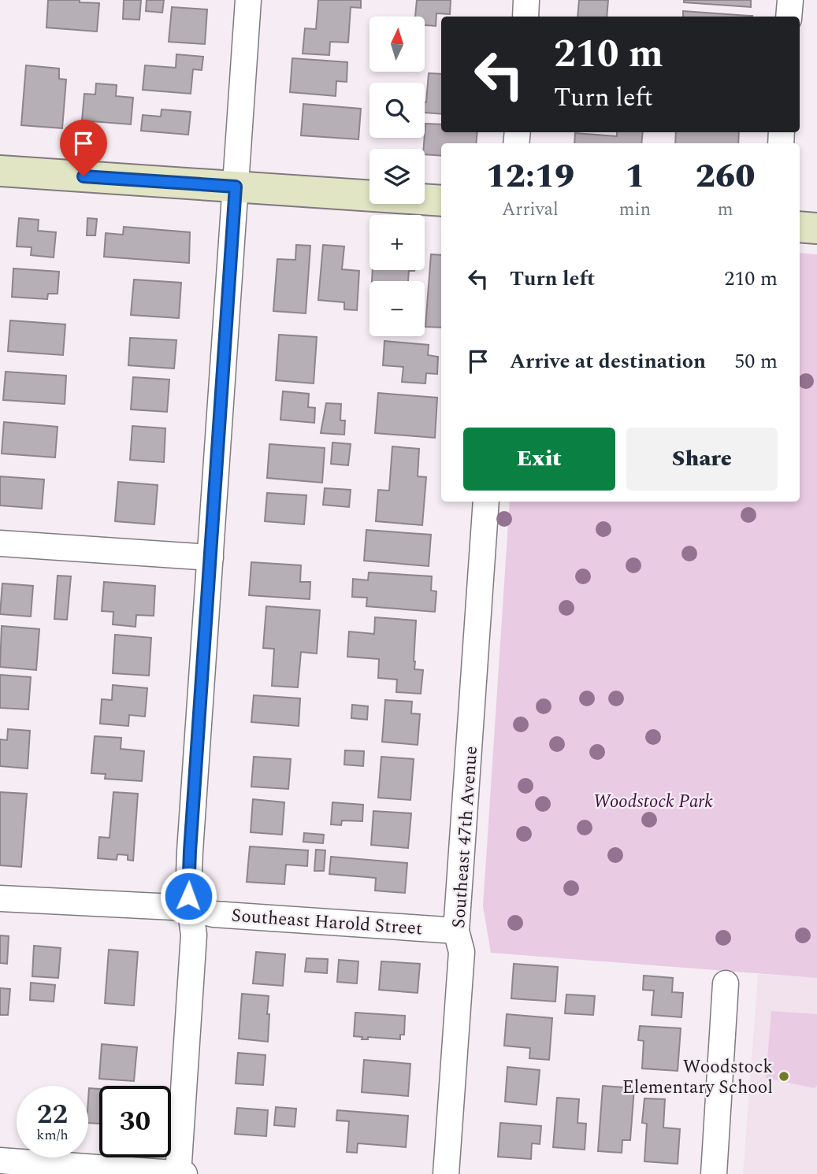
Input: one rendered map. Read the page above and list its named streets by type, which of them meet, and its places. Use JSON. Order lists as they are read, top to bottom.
{
  "streets": {
    "street": ["Southeast 47th Avenue", "Southeast Harold Street"]
  },
  "crossings": [
    ["Southeast 47th Avenue", "Southeast Harold Street"]
  ],
  "parks": ["Woodstock Park"],
  "places": ["Woodstock Elementary School"],
  "north": "top",
  "page": {
    "map_buttons": ["+", "−"],
    "turn": ["210 m", "Turn left"],
    "eta": [
      "12:19",
      "Arrival",
      "1",
      "min",
      "260",
      "m"
    ],
    "list": [
      {
        "name": "Turn left",
        "value": "210 m"
      },
      {
        "name": "Arrive at destination",
        "value": "50 m"
      }
    ],
    "buttons": ["Exit", "Share"],
    "speed": "22 km/h",
    "limit": "30"
  }
}
